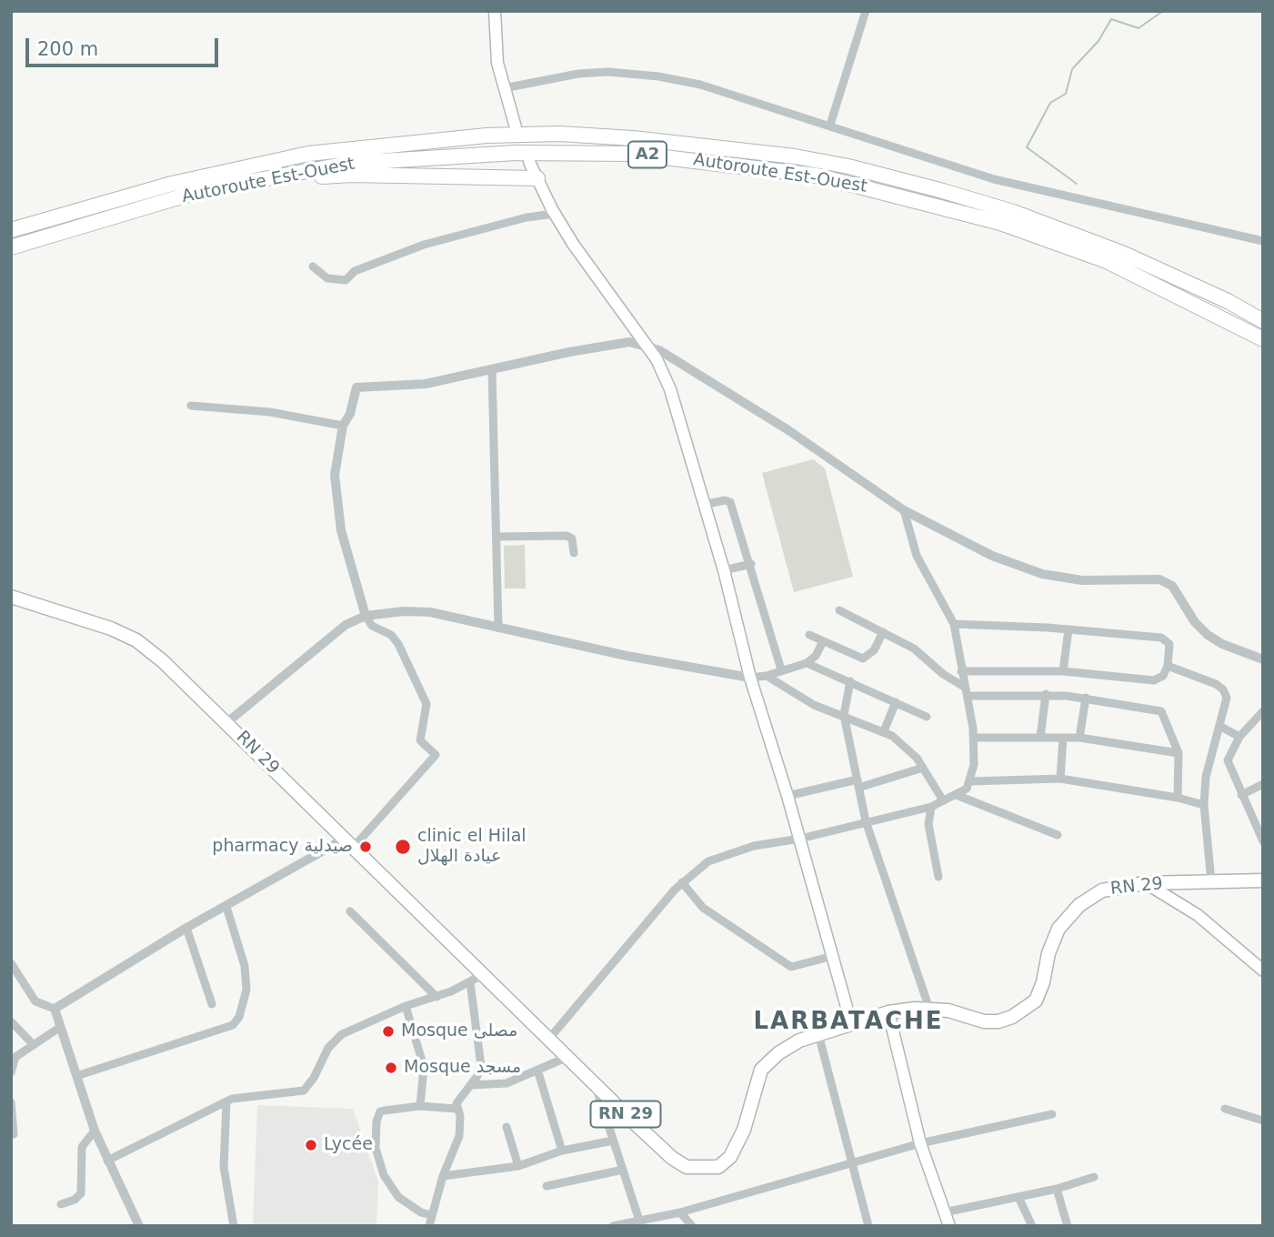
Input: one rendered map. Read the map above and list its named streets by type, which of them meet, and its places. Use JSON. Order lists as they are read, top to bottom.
{
  "streets": {
    "highway": ["A2", "Autoroute Est-Ouest"],
    "main road": ["RN 29"]
  },
  "districts": ["LARBATACHE"],
  "places": [
    "pharmacy صيدلية",
    "clinic el Hilal عيادة الهلال",
    "Mosque مصلى",
    "Mosque مسجد",
    "Lycée"
  ],
  "scale_bar": "200 m"
}
